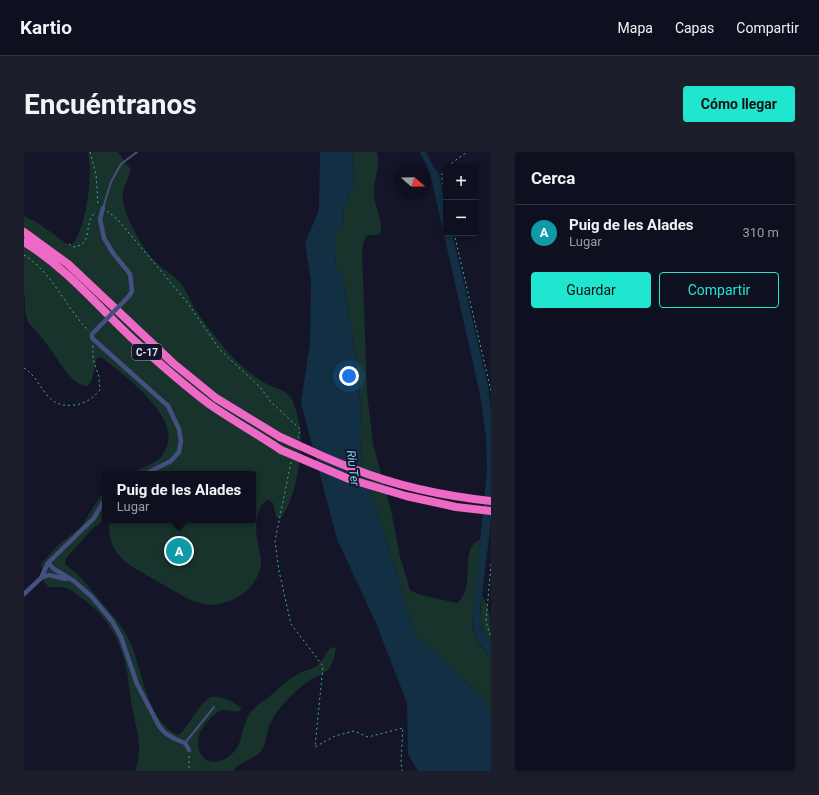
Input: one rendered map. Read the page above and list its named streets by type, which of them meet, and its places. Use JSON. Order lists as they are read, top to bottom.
{
  "streets": {
    "highway": ["C-17"]
  },
  "water": ["Riu Ter"],
  "north": "right",
  "page": {
    "header": "Kartio",
    "nav": ["Mapa", "Capas", "Compartir"],
    "buttons": [
      "Cómo llegar",
      ["Guardar", "Compartir"]
    ],
    "title": "Encuéntranos",
    "heading": "Cerca",
    "map_buttons": ["+", "−"],
    "list": [
      {
        "mark": "A",
        "name": "Puig de les Alades",
        "note": "Lugar",
        "value": "310 m"
      }
    ],
    "popup": ["Puig de les Alades", "Lugar"],
    "pins": "A"
  }
}
